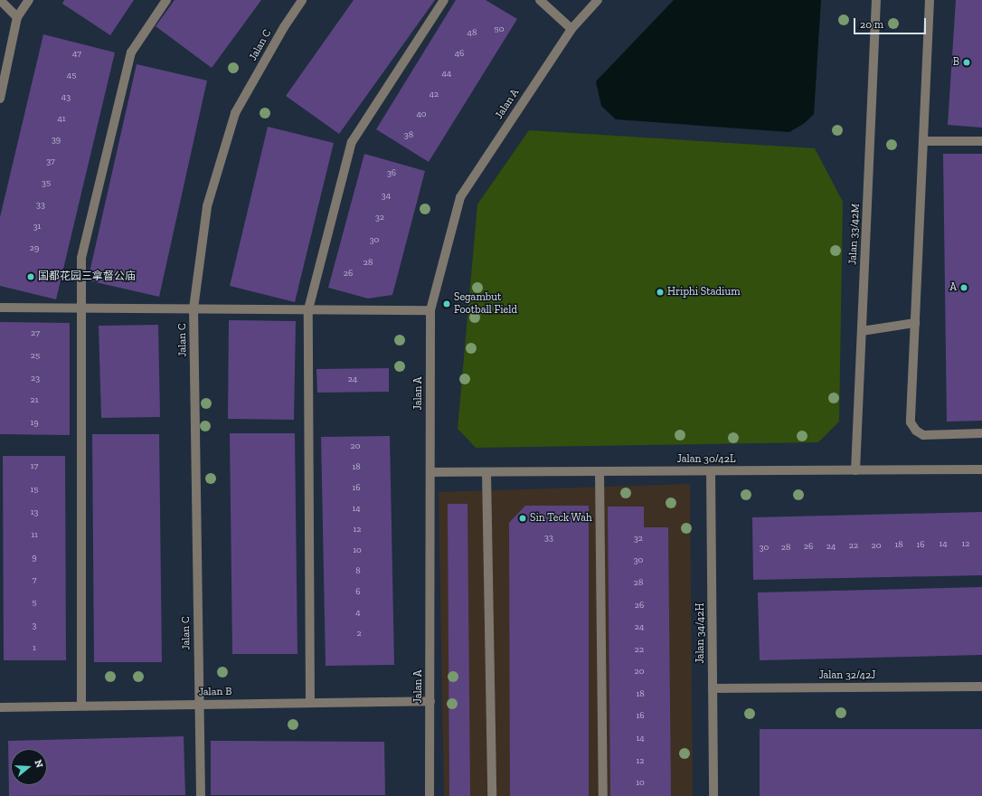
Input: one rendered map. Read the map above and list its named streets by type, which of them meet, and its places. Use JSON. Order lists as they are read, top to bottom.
{
  "streets": {
    "street": [
      "Jalan C",
      "Jalan A",
      "Jalan 33/42M",
      "Jalan 30/42L",
      "Jalan 34/42H",
      "Jalan 32/42J",
      "Jalan B"
    ]
  },
  "crossings": [
    ["Jalan C", "Jalan B"],
    ["Jalan A", "Jalan 30/42L"],
    ["Jalan A", "Jalan B"],
    ["Jalan 33/42M", "Jalan 30/42L"],
    ["Jalan 30/42L", "Jalan 34/42H"],
    ["Jalan 34/42H", "Jalan 32/42J"]
  ],
  "places": [
    "B",
    "国都花园三拿督公庙",
    "A",
    "Hriphi Stadium",
    "Segambut Football Field",
    "Sin Teck Wah"
  ],
  "house_numbers": [
    "50",
    "48",
    "47",
    "46",
    "44",
    "45",
    "42",
    "43",
    "40",
    "41",
    "38",
    "39",
    "37",
    "36",
    "35",
    "34",
    "33",
    "32",
    "31",
    "30",
    "29",
    "28",
    "26",
    "27",
    "25",
    "23",
    "24",
    "21",
    "19",
    "20",
    "17",
    "18",
    "16",
    "15",
    "14",
    "13",
    "12",
    "11",
    "33",
    "32",
    "14",
    "12",
    "18",
    "16",
    "22",
    "20",
    "26",
    "24",
    "30",
    "28",
    "10",
    "9",
    "30",
    "8",
    "7",
    "28",
    "6",
    "5",
    "26",
    "4",
    "3",
    "24",
    "2",
    "1",
    "22",
    "20",
    "18",
    "16",
    "14",
    "12",
    "10"
  ],
  "scale_bar": "20 m",
  "north": "right"
}
